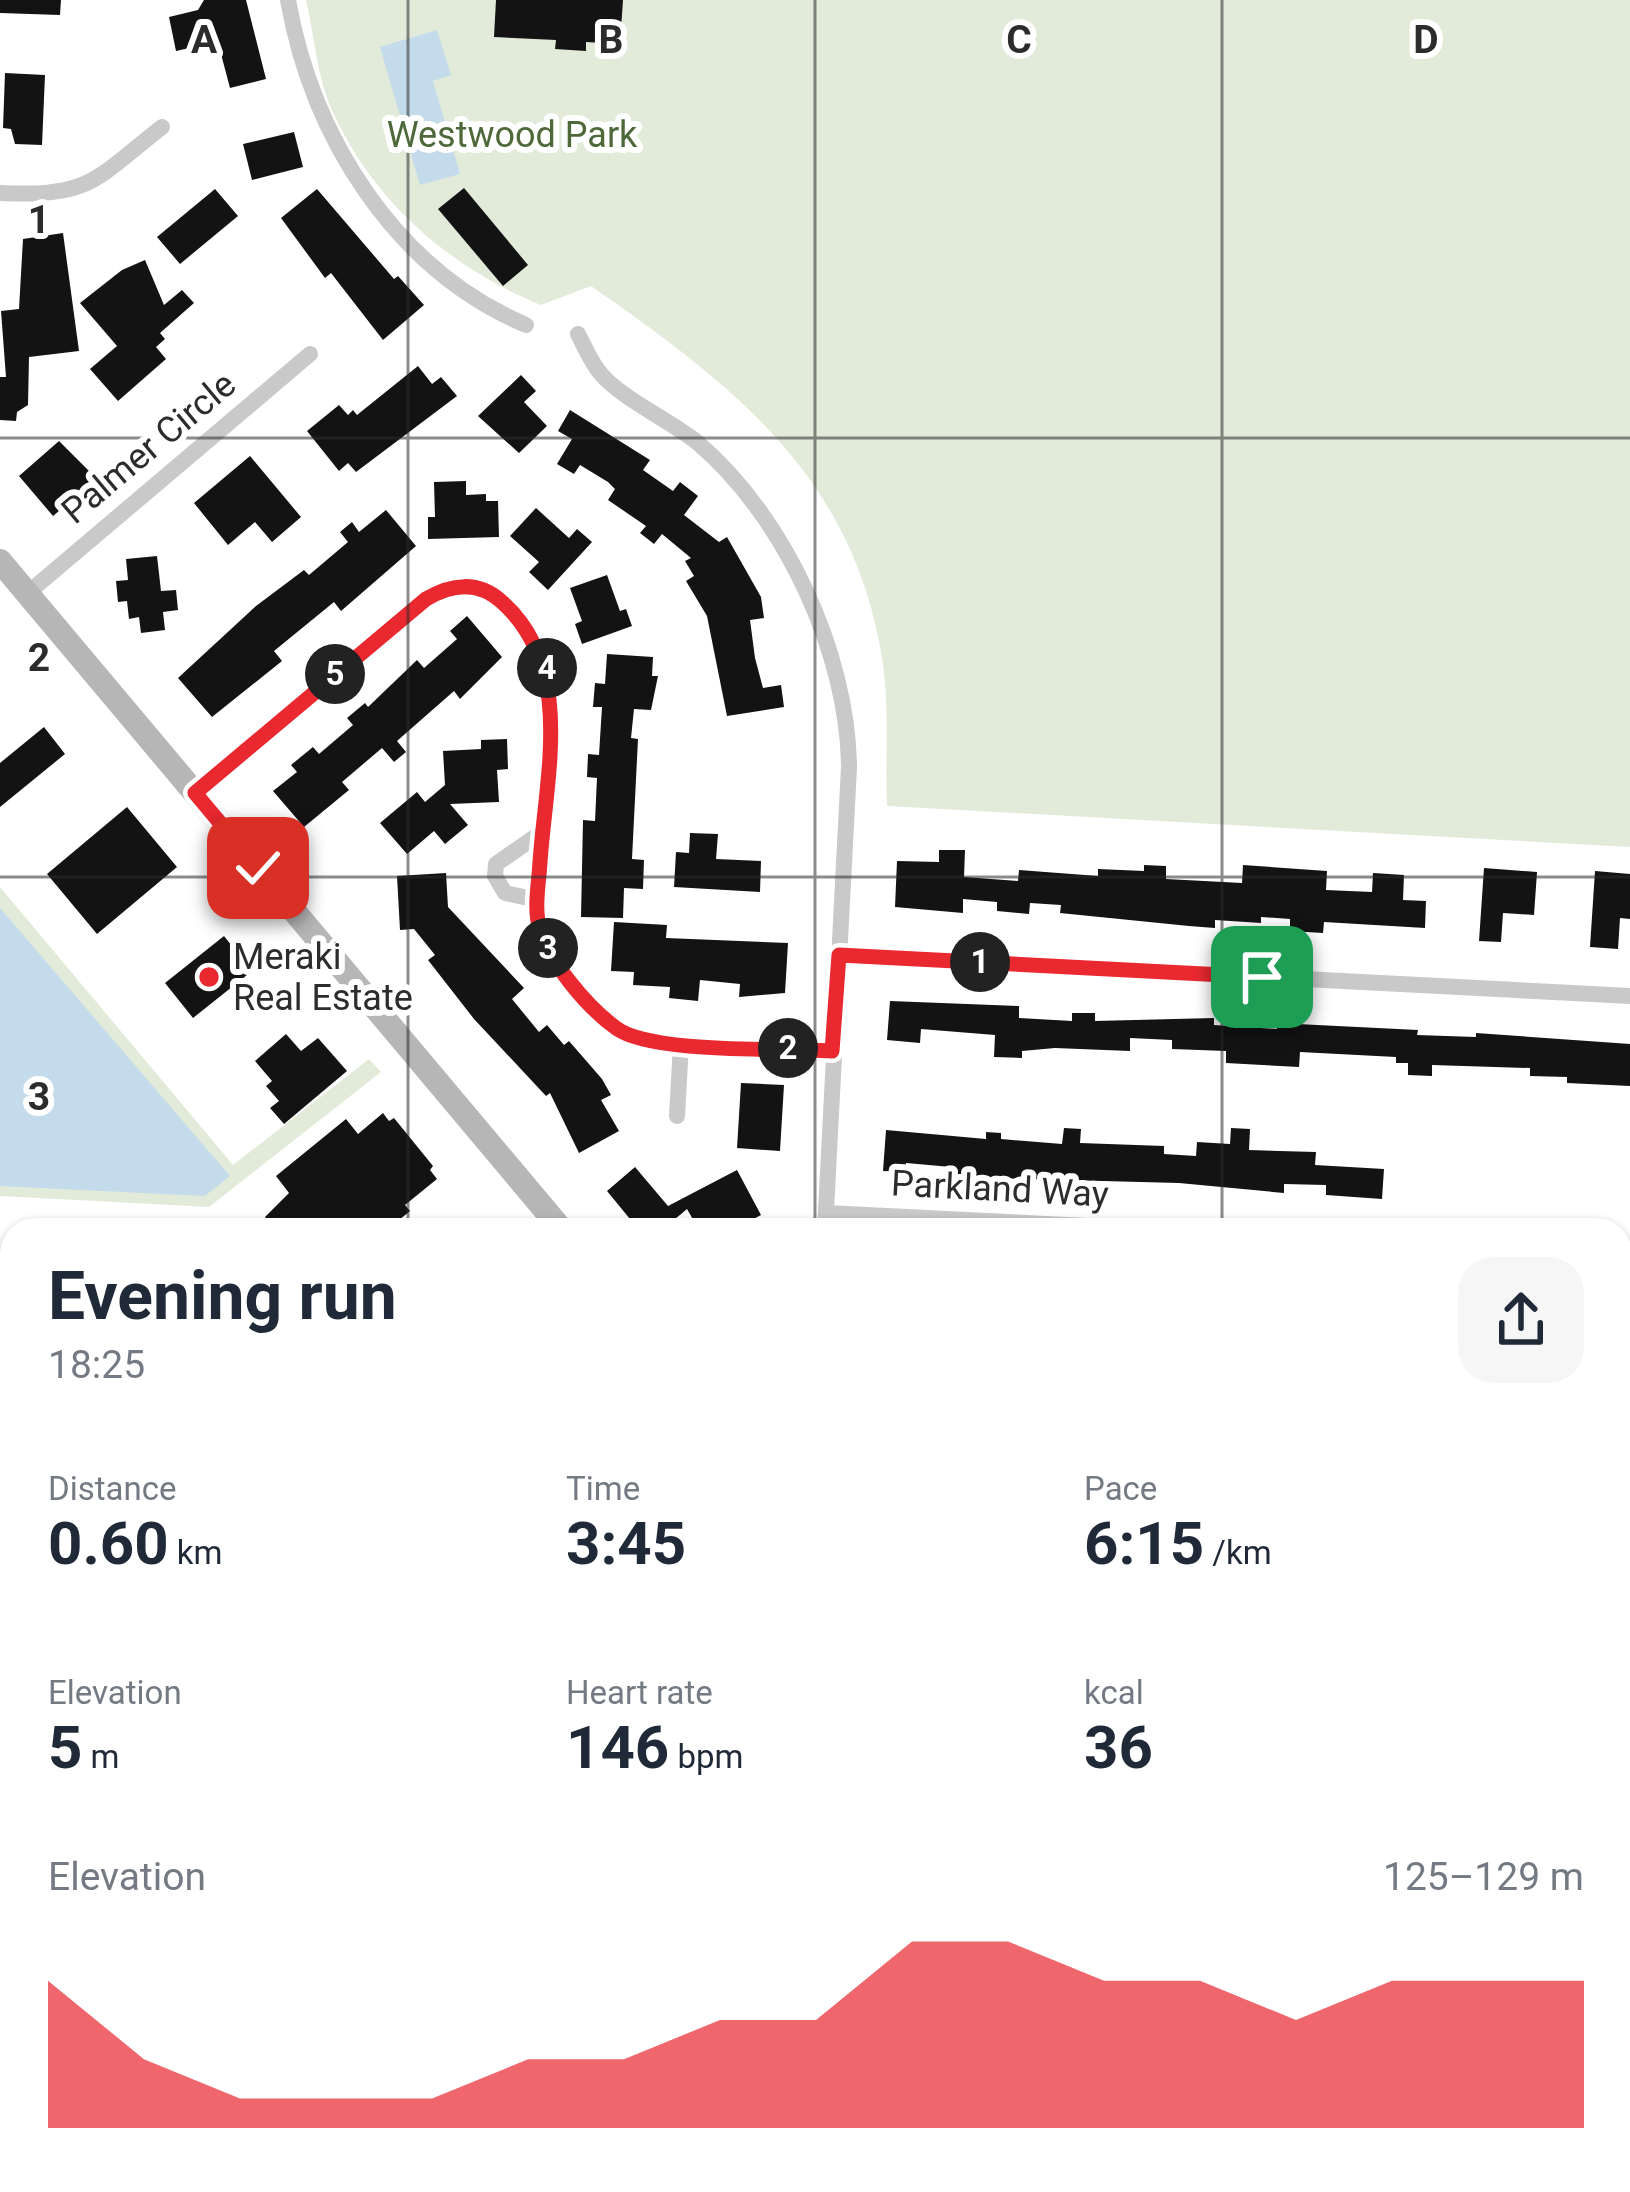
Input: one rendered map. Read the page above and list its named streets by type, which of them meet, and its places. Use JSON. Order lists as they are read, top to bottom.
{
  "streets": {
    "street": ["Palmer Circle"]
  },
  "parks": ["Westwood Park"],
  "places": ["Meraki Real Estate"],
  "page": {
    "pins": [
      "4",
      "5",
      "3",
      "1",
      "2"
    ],
    "heading": ["Evening run", "18:25"],
    "stats": [
      ["Distance", "0.60 km"],
      ["Time", "3:45"],
      ["Pace", "6:15 /km"],
      ["Elevation", "5 m"],
      ["Heart rate", "146 bpm"],
      ["kcal", "36"]
    ],
    "chart": ["Elevation", "125–129 m"]
  },
  "grid": {
    "columns": [
      "A",
      "B",
      "C",
      "D"
    ],
    "rows": ["1", "2", "3"]
  }
}
